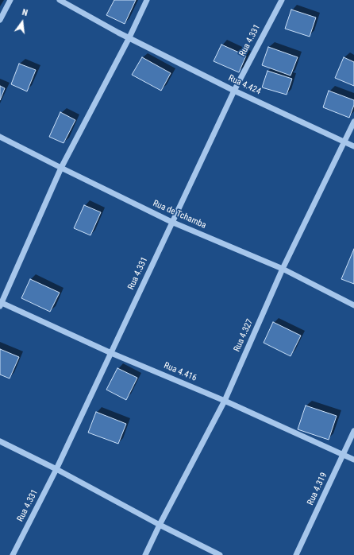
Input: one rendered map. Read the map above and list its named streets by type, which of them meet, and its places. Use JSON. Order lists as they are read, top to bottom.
{
  "streets": {
    "street": [
      "Rua 4.331",
      "Rua 4.424",
      "Rua de Tchamba",
      "Rua 4.327",
      "Rua 4.416",
      "Rua 4.319"
    ]
  },
  "crossings": [
    ["Rua 4.331", "Rua 4.424"],
    ["Rua 4.331", "Rua de Tchamba"],
    ["Rua 4.331", "Rua 4.416"],
    ["Rua 4.424", "Rua 4.327"],
    ["Rua de Tchamba", "Rua 4.327"],
    ["Rua 4.327", "Rua 4.416"],
    ["Rua 4.416", "Rua 4.319"]
  ],
  "north": "top"
}
